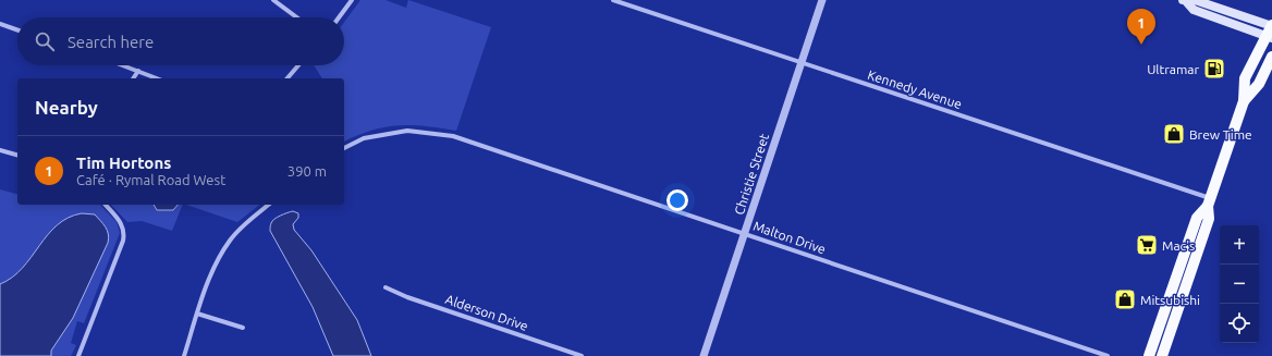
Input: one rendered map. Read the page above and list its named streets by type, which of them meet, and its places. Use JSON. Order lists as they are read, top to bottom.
{
  "streets": {
    "street": [
      "Kennedy Avenue",
      "Christie Street",
      "Malton Drive",
      "Alderson Drive"
    ]
  },
  "crossings": [
    ["Kennedy Avenue", "Christie Street"],
    ["Christie Street", "Malton Drive"]
  ],
  "places": {
    "fuel station": ["Ultramar"],
    "shop": ["Brew Time", "Mitsubishi"],
    "supermarket": ["Mac's"]
  },
  "page": {
    "pins": "1",
    "search": "Search here",
    "heading": "Nearby",
    "list": [
      {
        "mark": "1",
        "name": "Tim Hortons",
        "note": "Café · Rymal Road West",
        "value": "390 m"
      }
    ],
    "map_buttons": ["+", "−"]
  }
}
